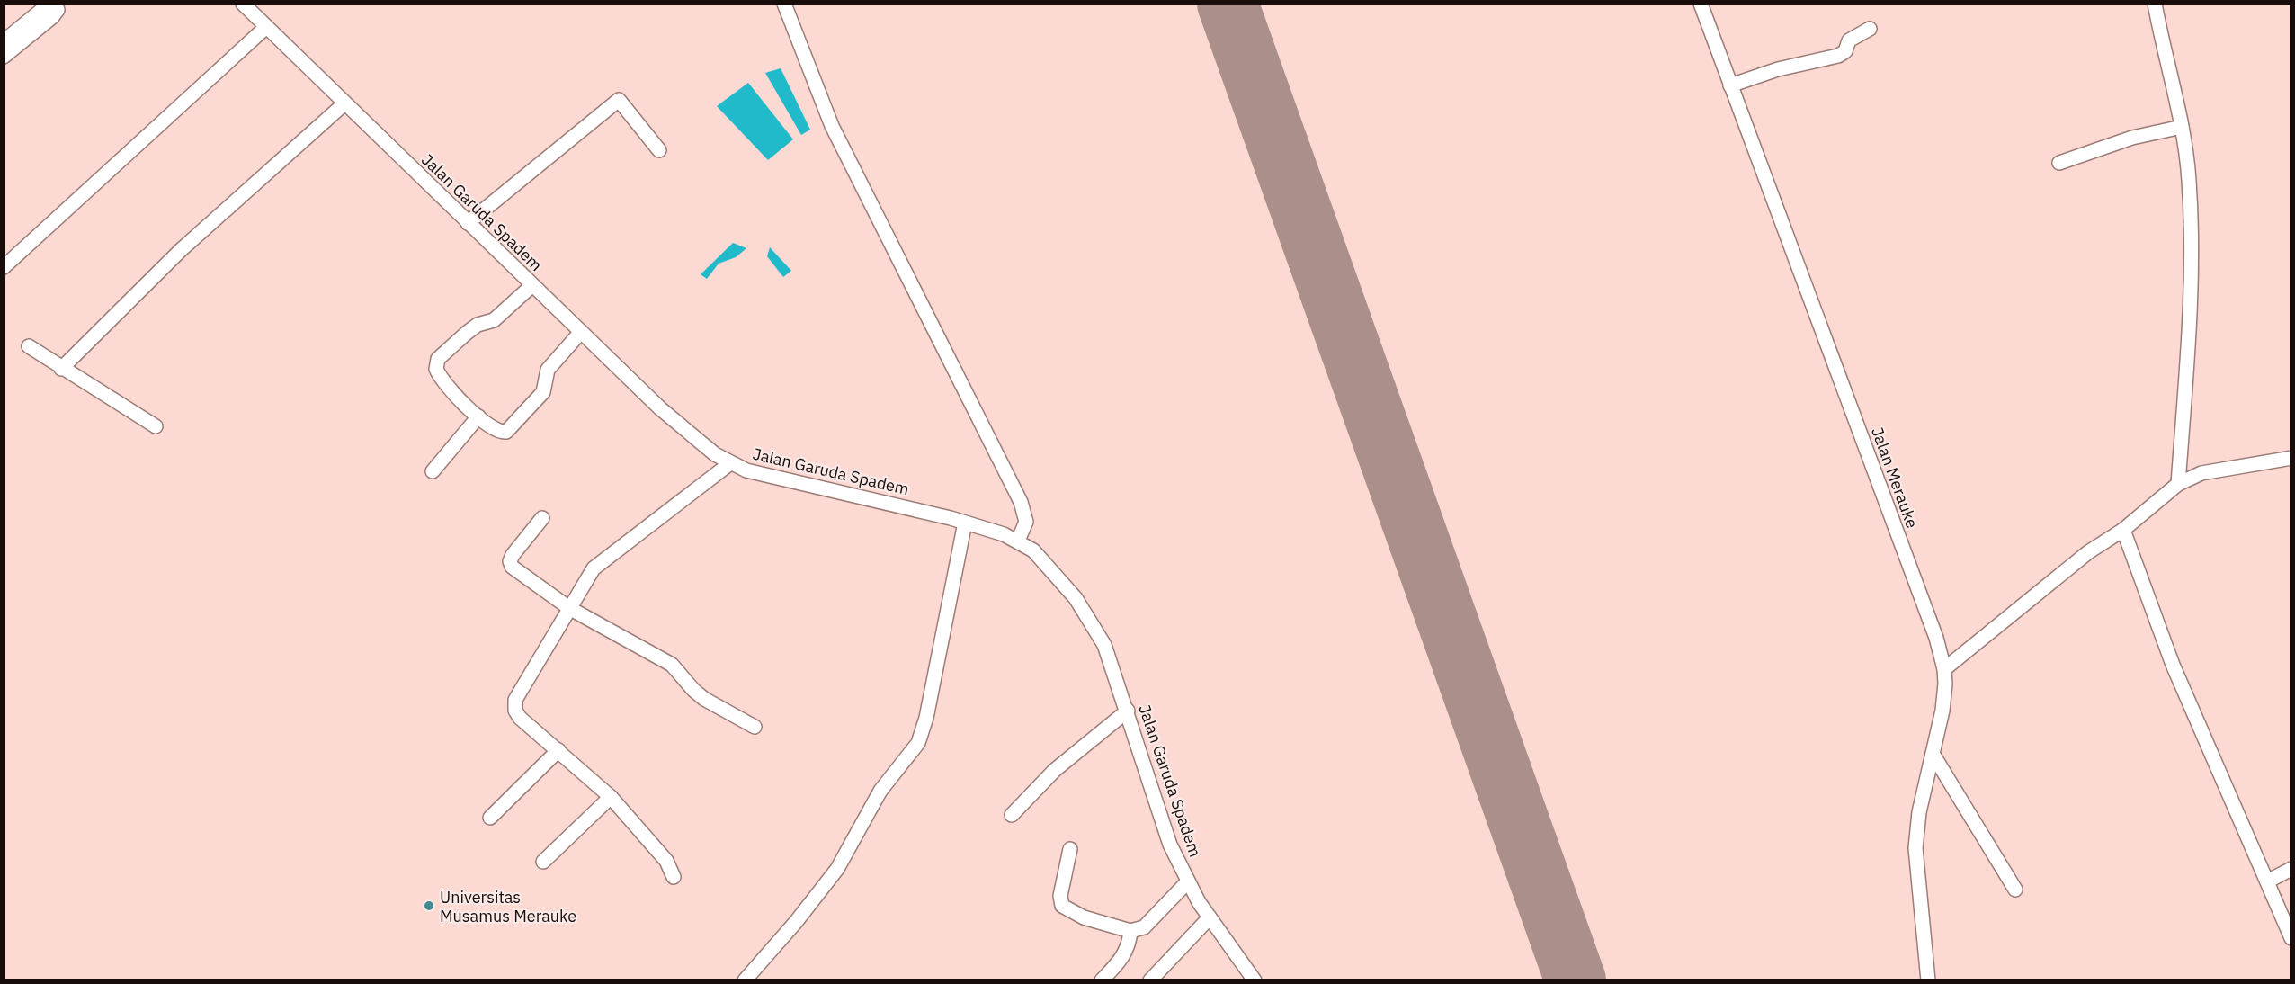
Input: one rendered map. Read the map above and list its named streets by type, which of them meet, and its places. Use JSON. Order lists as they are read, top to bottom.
{
  "streets": {
    "street": ["Jalan Garuda Spadem", "Jalan Merauke"]
  },
  "places": ["Universitas Musamus Merauke"]
}
